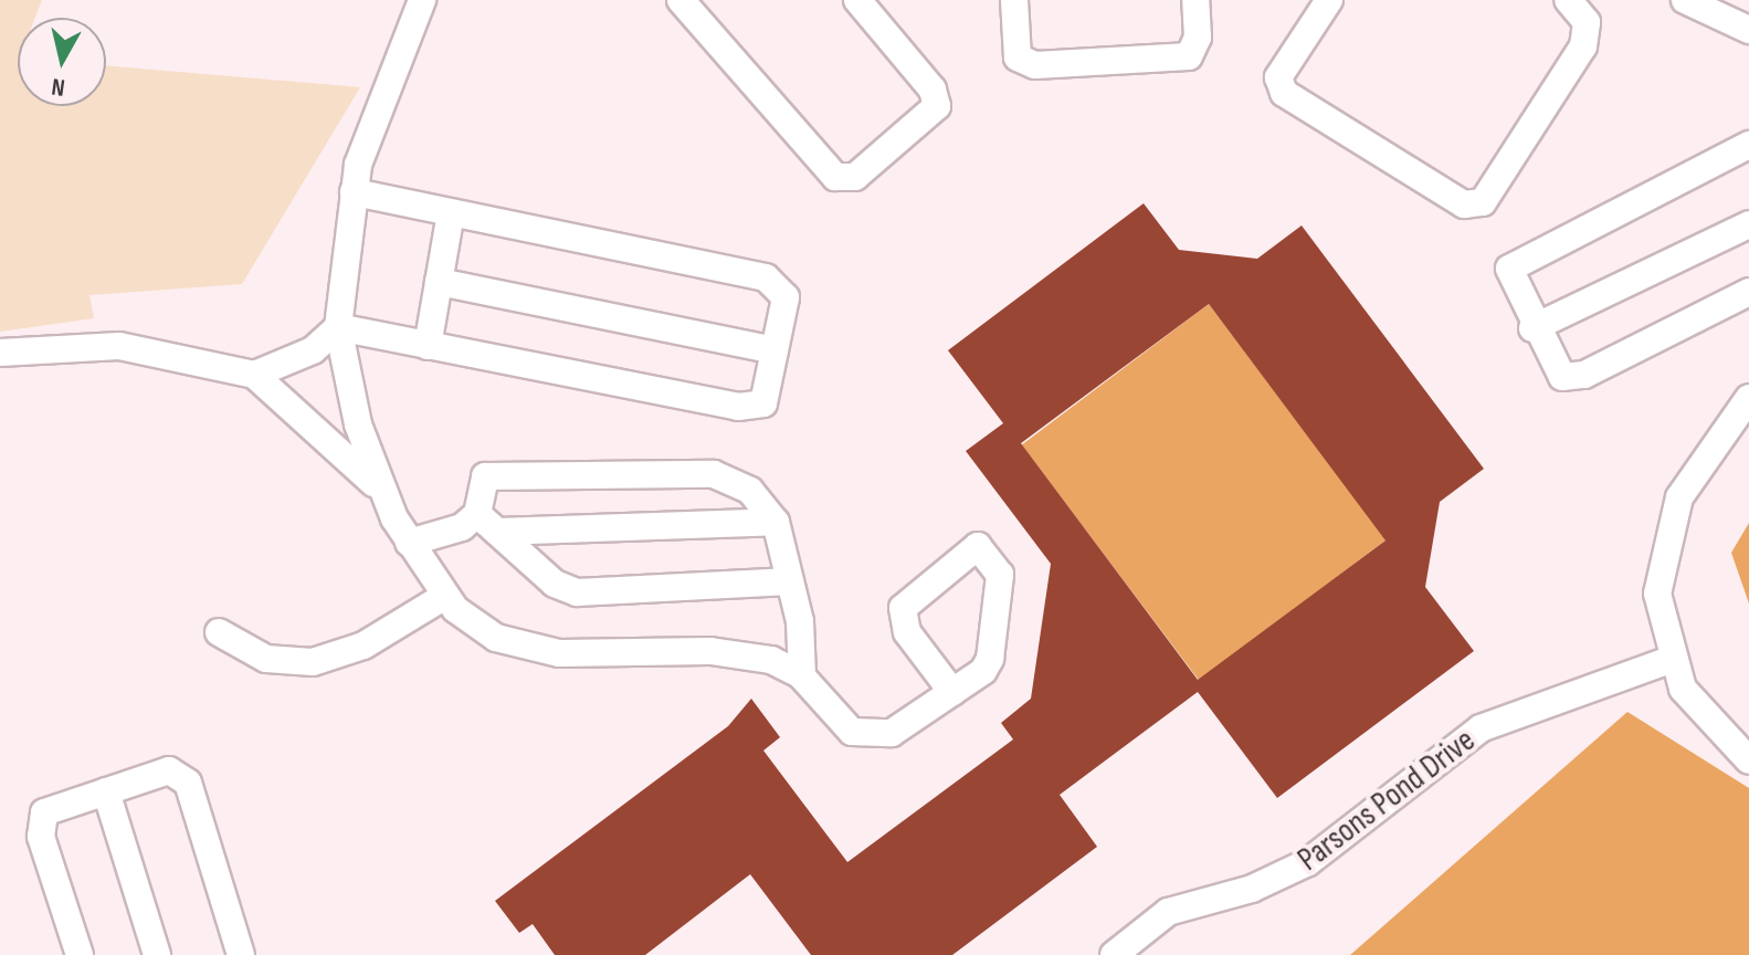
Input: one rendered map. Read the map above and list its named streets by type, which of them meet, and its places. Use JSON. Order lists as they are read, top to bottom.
{
  "streets": {
    "lane": ["Parsons Pond Drive"]
  },
  "north": "bottom"
}
